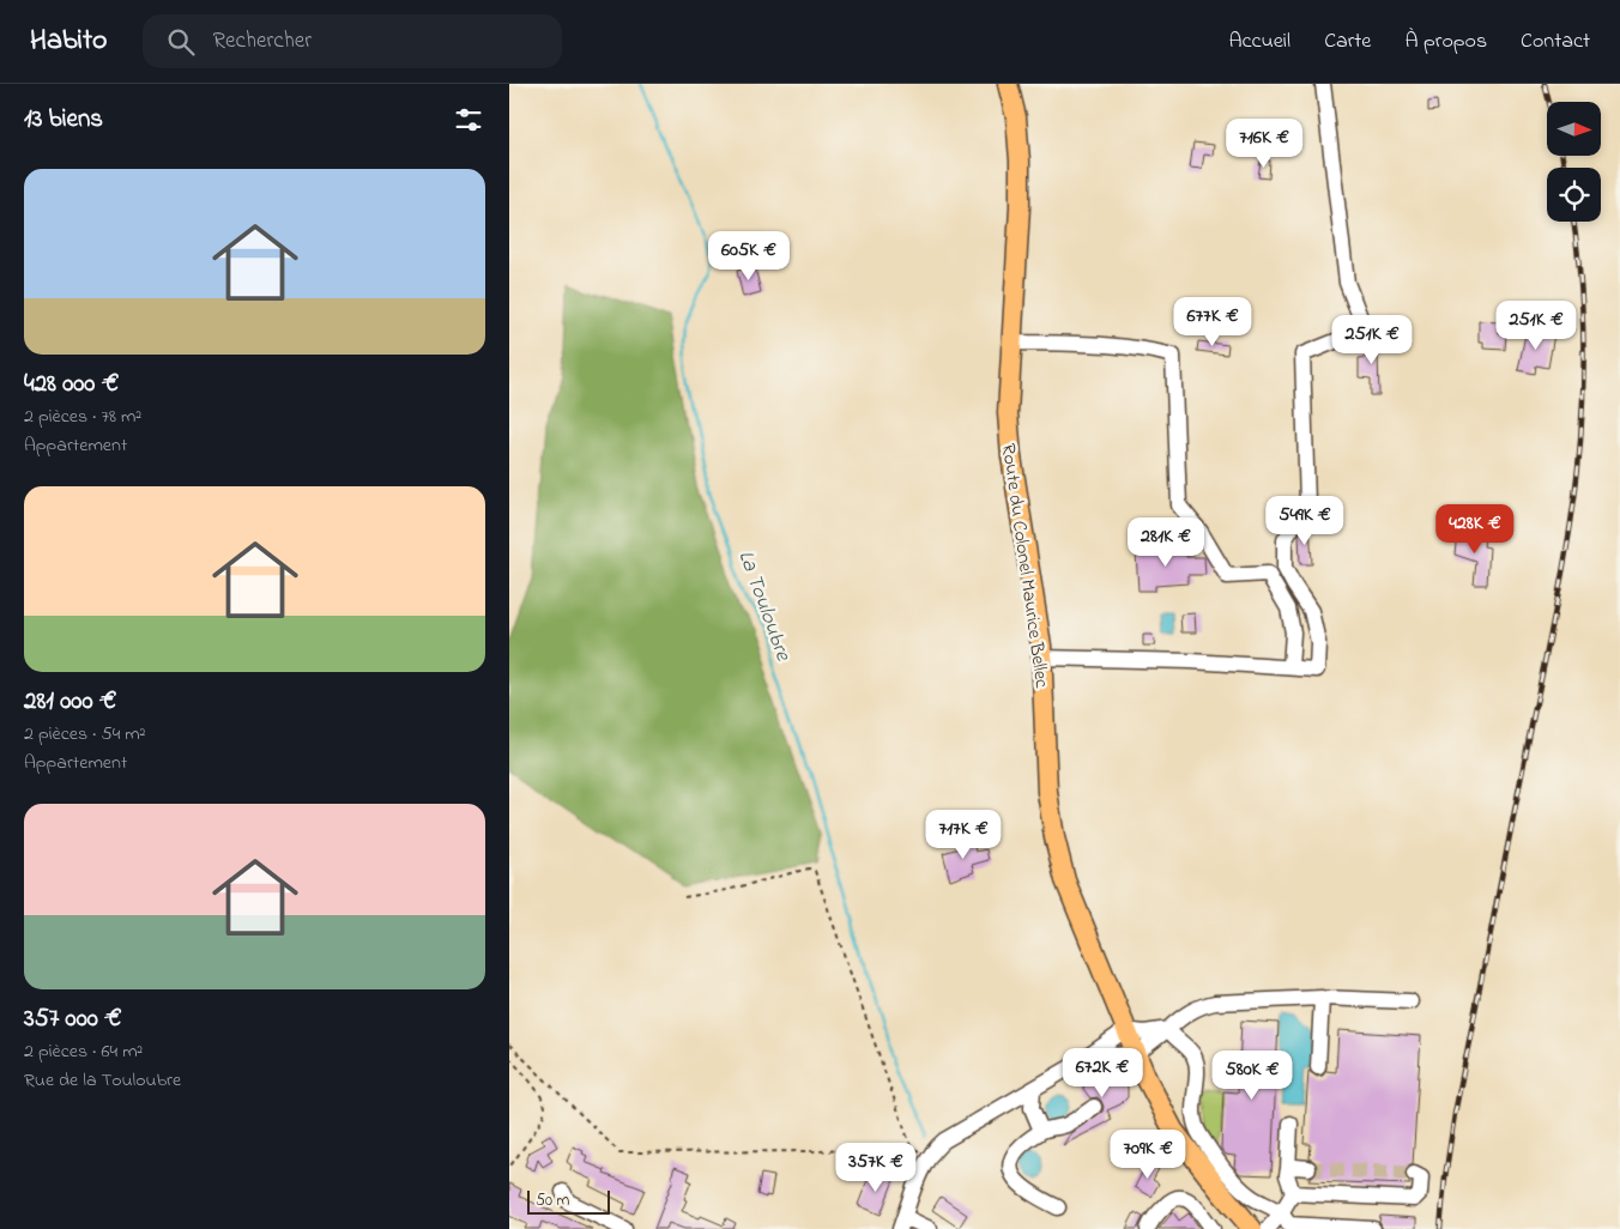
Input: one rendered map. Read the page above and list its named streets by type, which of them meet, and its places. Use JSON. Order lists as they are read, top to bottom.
{
  "streets": {
    "main road": ["Route du Colonel Maurice Bellec"]
  },
  "water": ["La Touloubre"],
  "scale_bar": "50 m",
  "north": "right",
  "page": {
    "header": "Habito",
    "search": "Rechercher",
    "nav": [
      "Accueil",
      "Carte",
      "À propos",
      "Contact"
    ],
    "heading": "13 biens",
    "price": [
      "716K €",
      "605K €",
      "677K €",
      "251K €",
      "251K €",
      "549K €",
      "428K €",
      "281K €",
      "717K €",
      "672K €",
      "580K €",
      "709K €",
      "357K €"
    ],
    "list": [
      {
        "name": "428 000 €",
        "note": "2 pièces · 78 m² · Appartement"
      },
      {
        "name": "281 000 €",
        "note": "2 pièces · 54 m² · Appartement"
      },
      {
        "name": "357 000 €",
        "note": "2 pièces · 64 m² · Rue de la Touloubre"
      }
    ],
    "scale": "50 m"
  }
}
